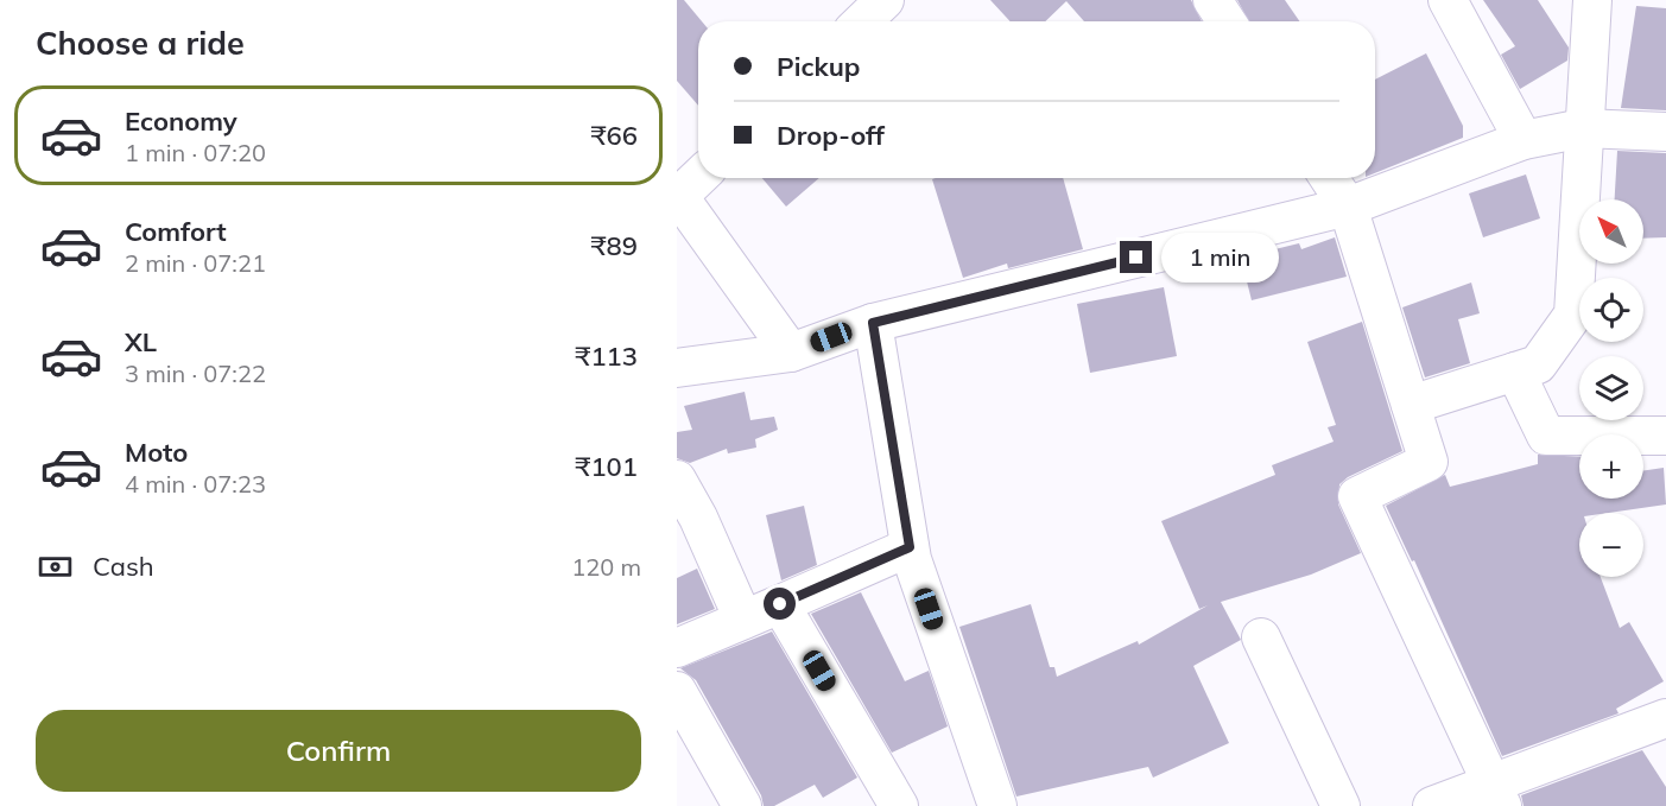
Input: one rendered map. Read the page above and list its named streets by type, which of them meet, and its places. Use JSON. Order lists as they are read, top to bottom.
{
  "north": "top left",
  "page": {
    "heading": "Choose a ride",
    "banner": ["Pickup", "Drop-off"],
    "list": [
      {
        "name": "Economy",
        "note": "1 min · 07:20",
        "value": "₹66"
      },
      {
        "name": "Comfort",
        "note": "2 min · 07:21",
        "value": "₹89"
      },
      {
        "name": "XL",
        "note": "3 min · 07:22",
        "value": "₹113"
      },
      {
        "name": "Moto",
        "note": "4 min · 07:23",
        "value": "₹101"
      }
    ],
    "map_buttons": ["+", "−"],
    "bubble": "1 min",
    "pay": ["Cash", "120 m"],
    "buttons": "Confirm"
  }
}
